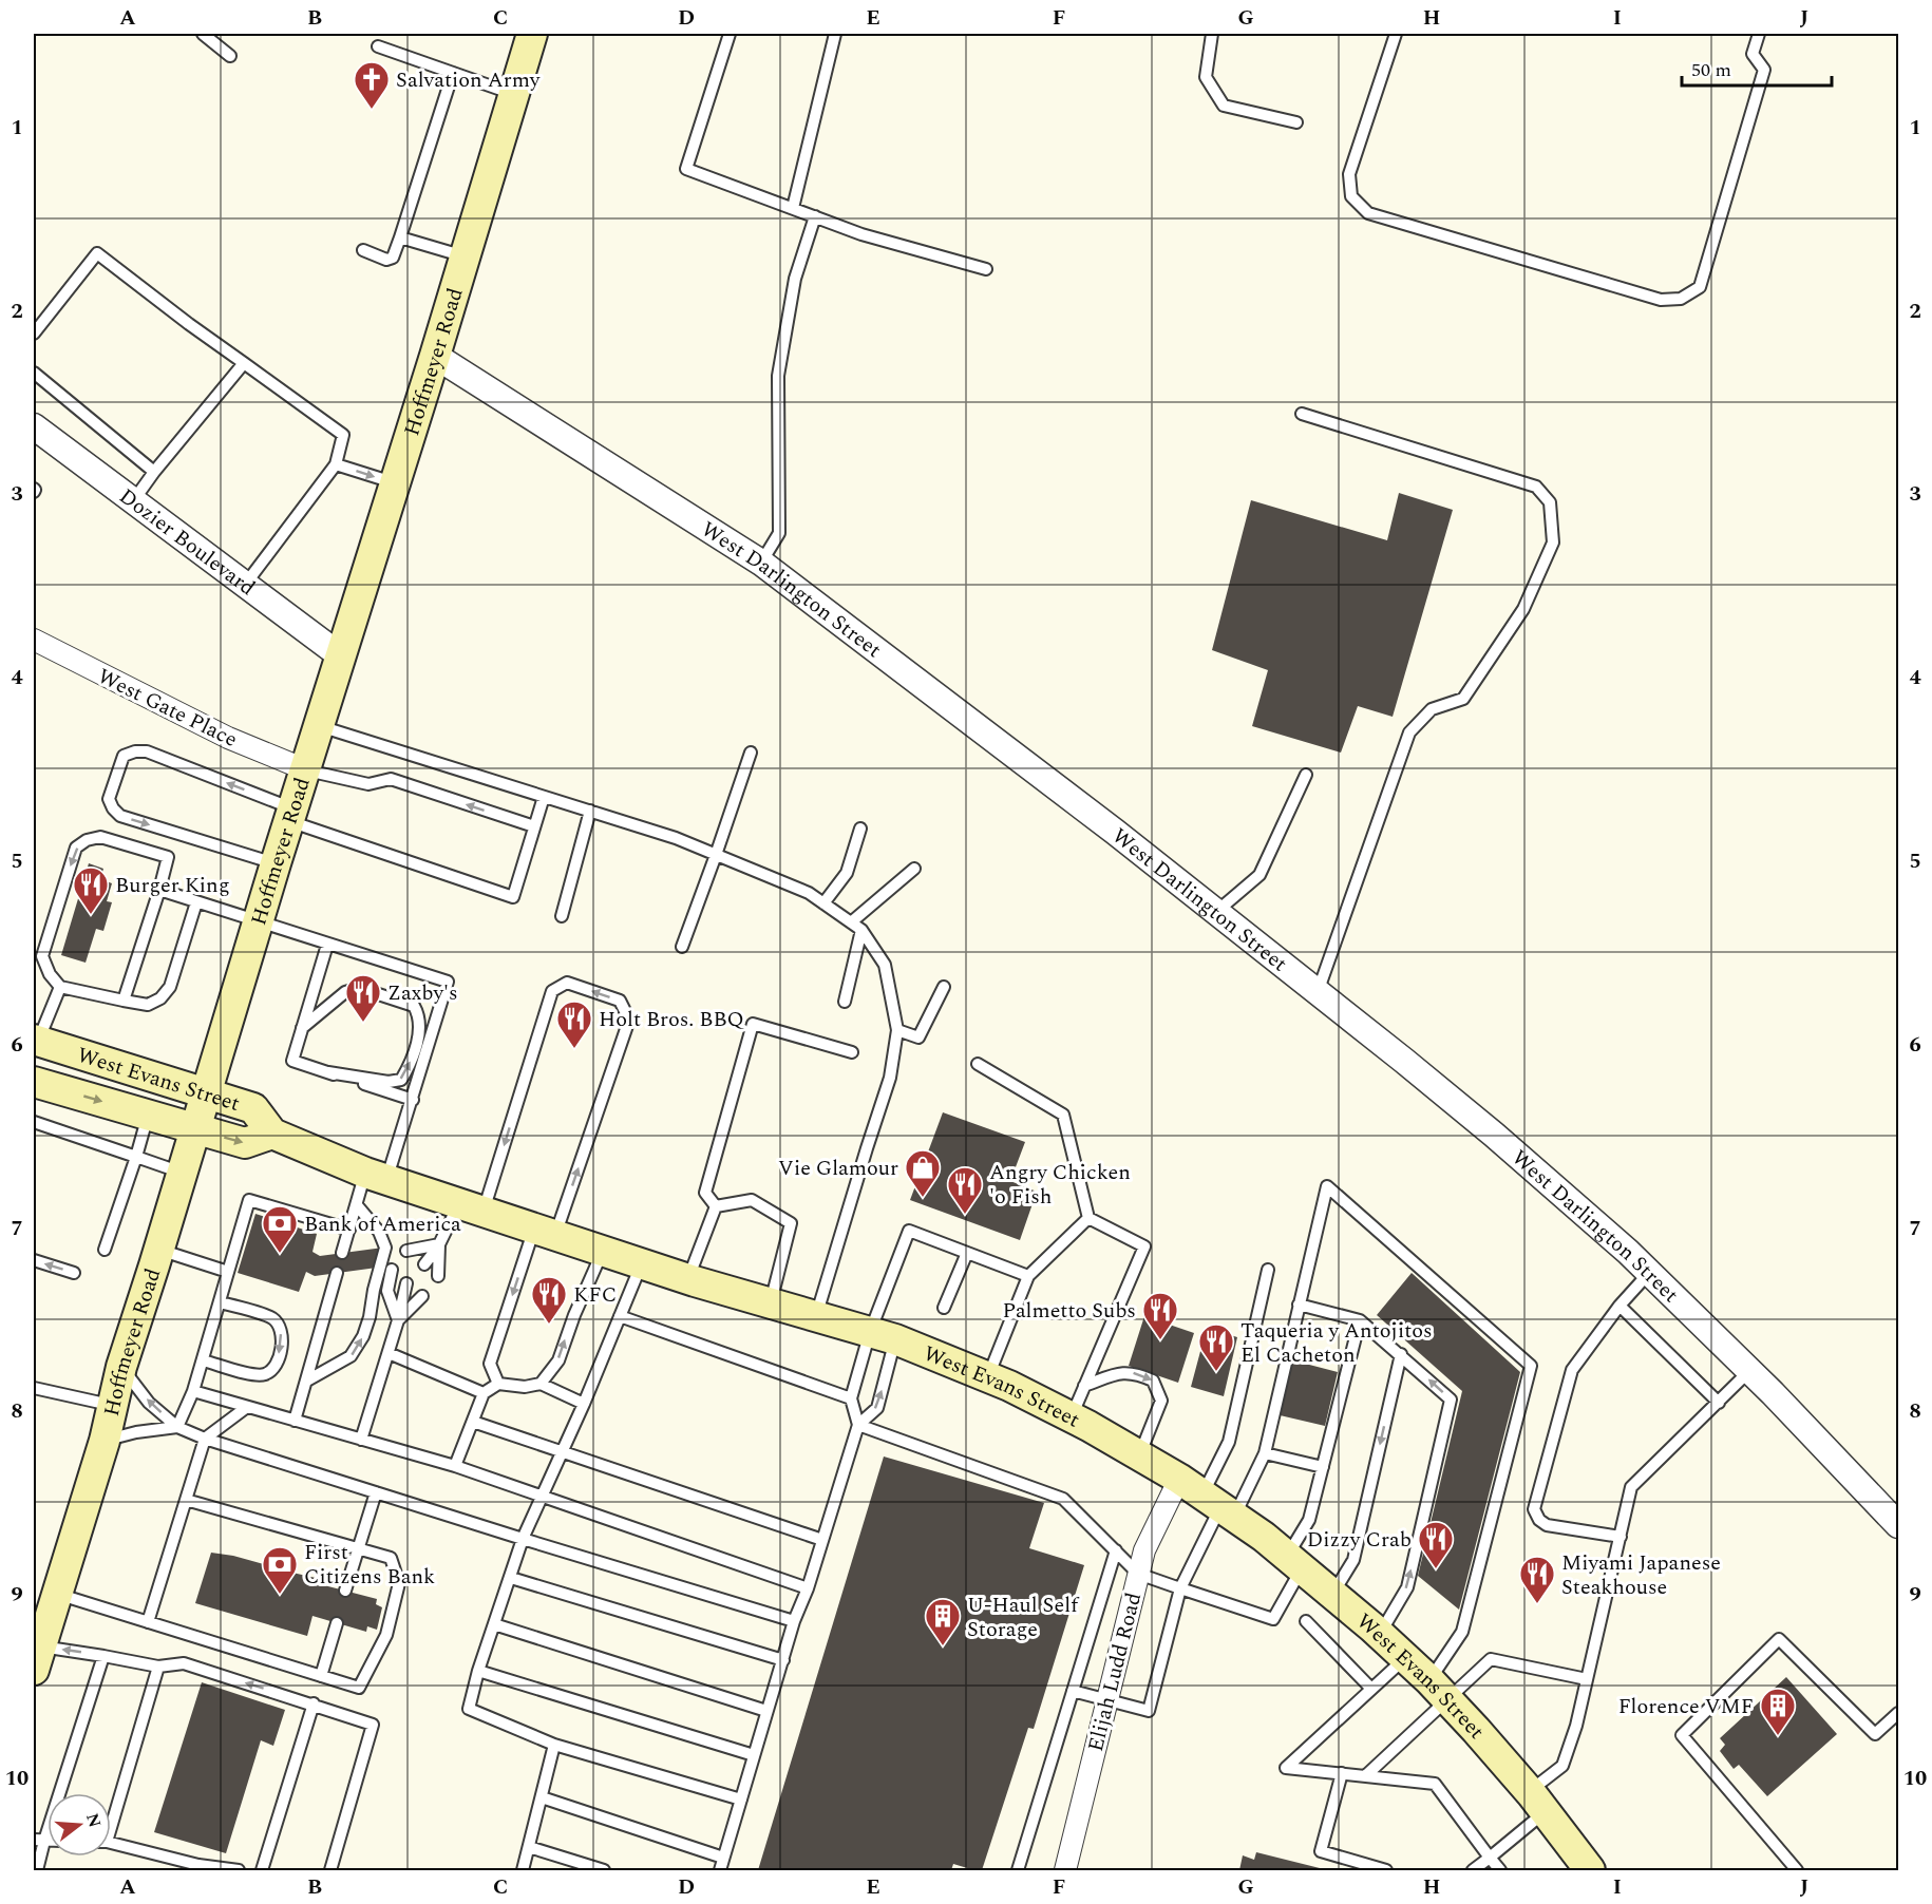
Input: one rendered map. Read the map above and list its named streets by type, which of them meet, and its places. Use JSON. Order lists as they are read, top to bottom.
{
  "streets": {
    "main road": ["Hoffmeyer Road", "West Evans Street"],
    "street": [
      "Dozier Boulevard",
      "West Darlington Street",
      "West Gate Place",
      "Elijah Ludd Road"
    ]
  },
  "crossings": [
    ["Hoffmeyer Road", "Dozier Boulevard"],
    ["Hoffmeyer Road", "West Darlington Street"],
    ["Hoffmeyer Road", "West Gate Place"],
    ["Hoffmeyer Road", "West Evans Street"],
    ["West Evans Street", "Elijah Ludd Road"]
  ],
  "places": {
    "church": ["Salvation Army"],
    "restaurant": [
      "Burger King",
      "Zaxby's",
      "Holt Bros. BBQ",
      "Angry Chicken 'o Fish",
      "KFC",
      "Palmetto Subs",
      "Taqueria y Antojitos El Cacheton",
      "Dizzy Crab",
      "Miyami Japanese Steakhouse"
    ],
    "shop": ["Vie Glamour"],
    "bank": ["Bank of America", "First Citizens Bank"],
    "building": ["U-Haul Self Storage", "Florence VMF"]
  },
  "scale_bar": "50 m",
  "north": "right",
  "grid": {
    "columns": [
      "A",
      "B",
      "C",
      "D",
      "E",
      "F",
      "G",
      "H",
      "I",
      "J"
    ],
    "rows": [
      "1",
      "2",
      "3",
      "4",
      "5",
      "6",
      "7",
      "8",
      "9",
      "10"
    ]
  }
}
